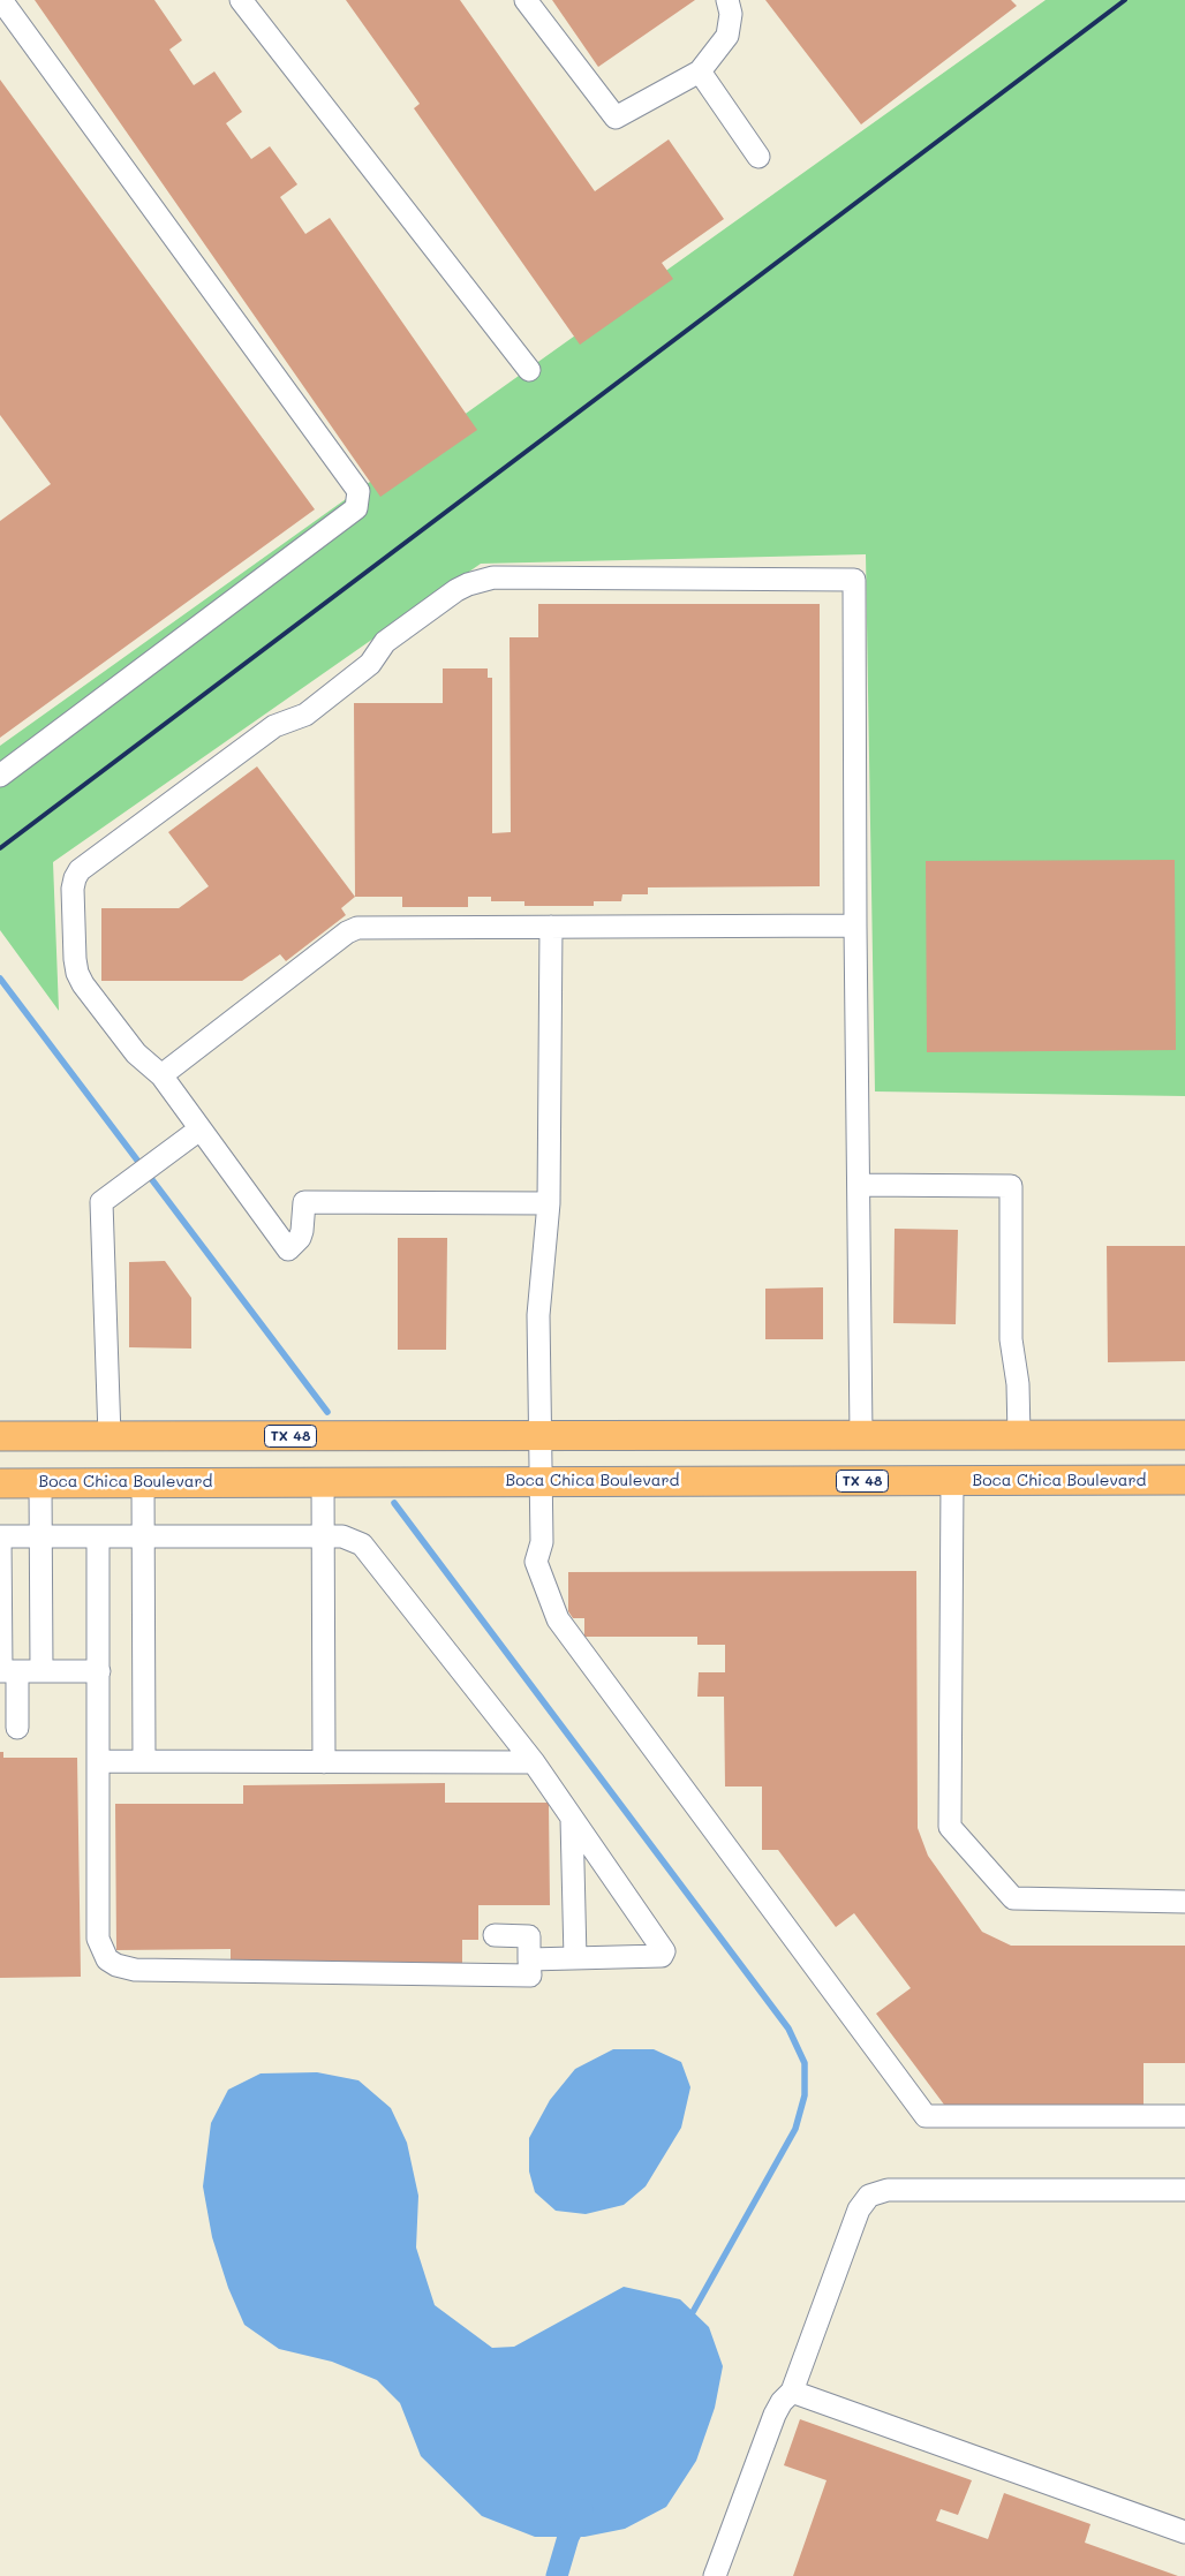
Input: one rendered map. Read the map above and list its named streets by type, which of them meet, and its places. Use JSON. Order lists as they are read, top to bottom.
{
  "streets": {
    "main road": ["TX 48", "Boca Chica Boulevard"]
  }
}
